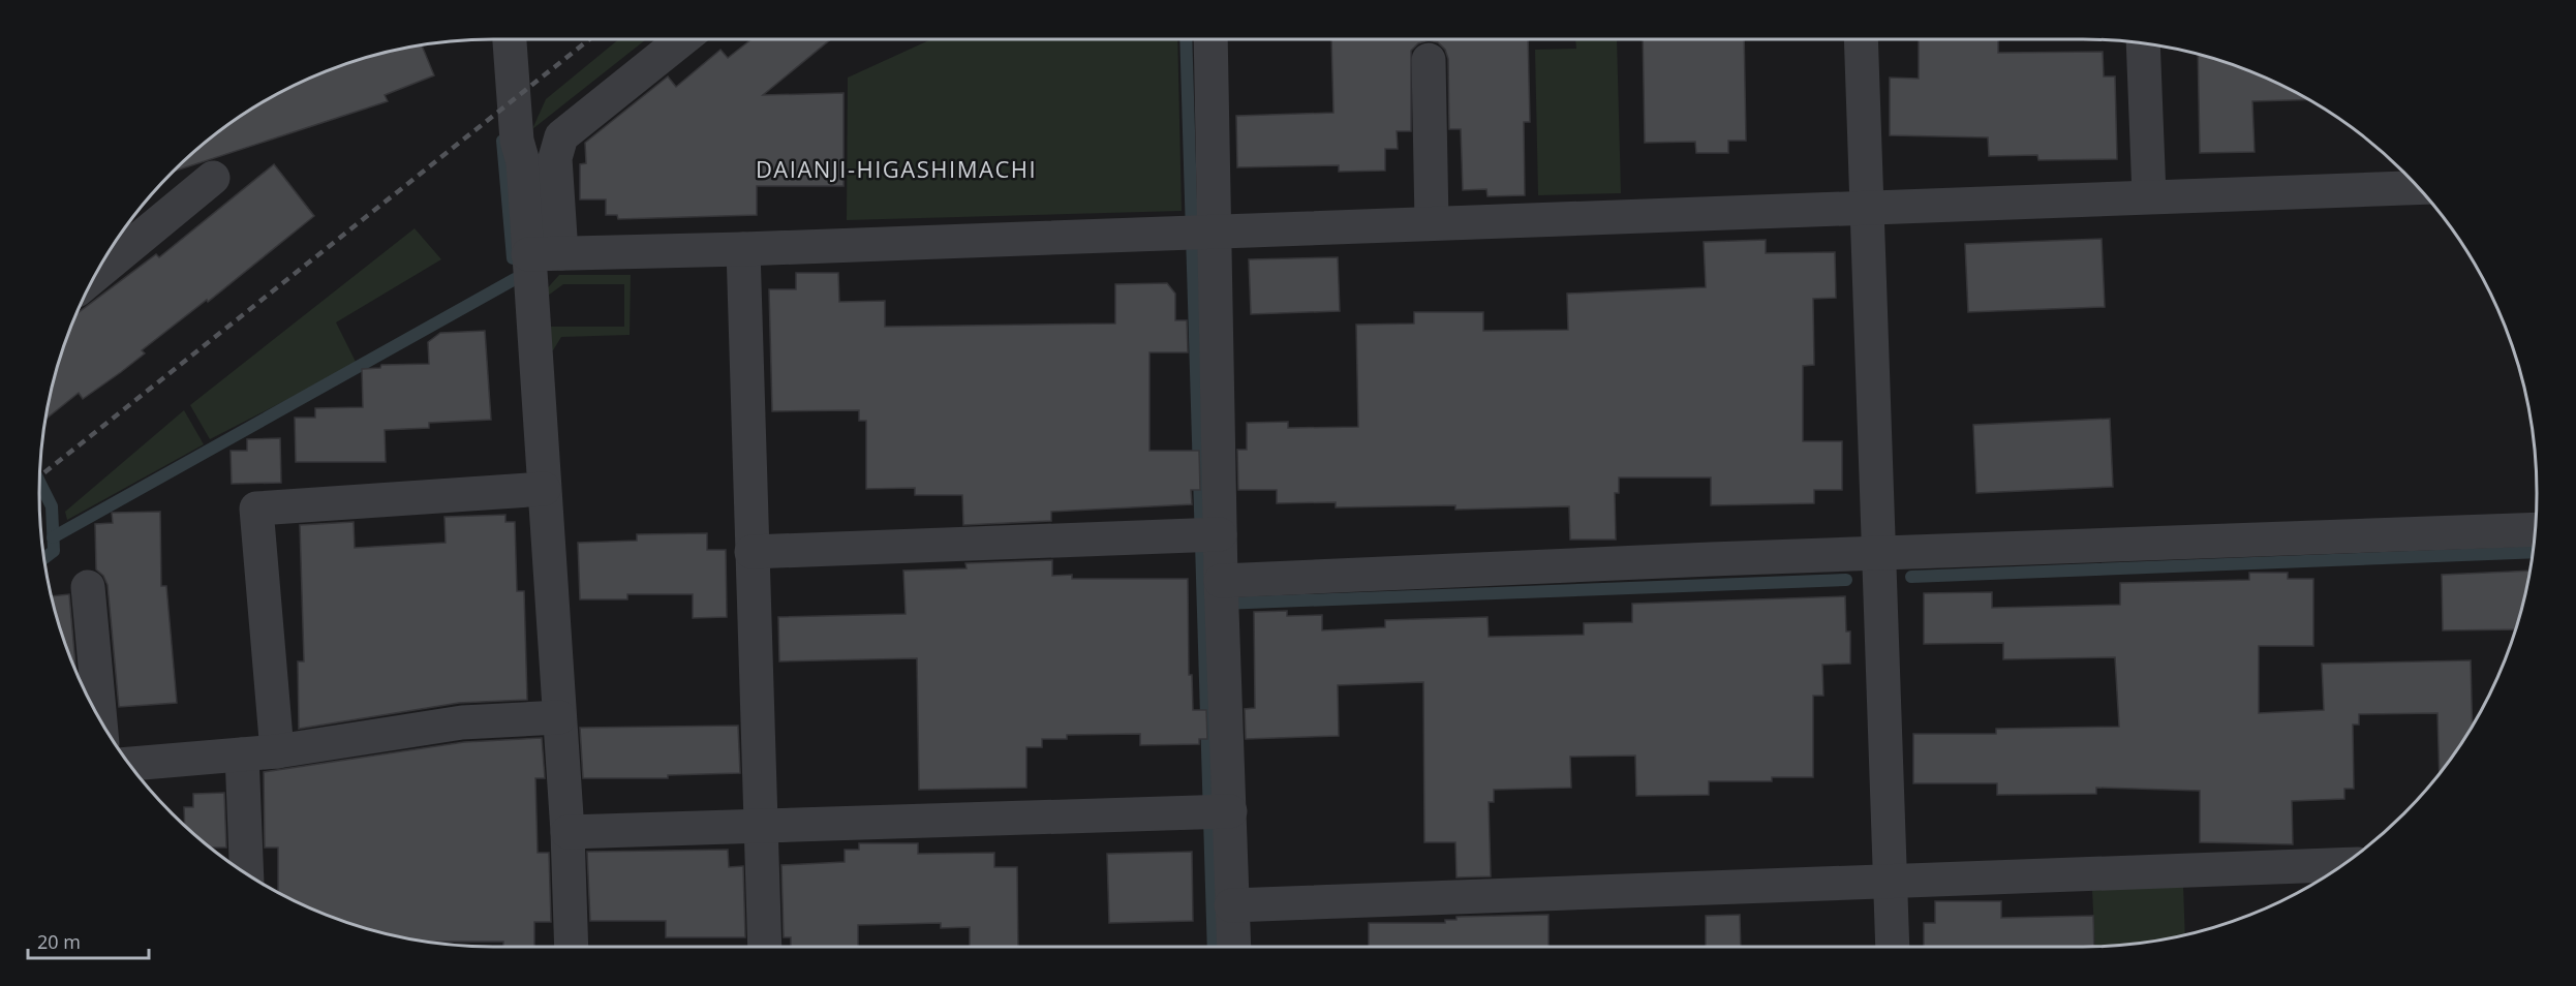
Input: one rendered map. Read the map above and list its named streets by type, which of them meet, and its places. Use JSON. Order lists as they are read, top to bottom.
{
  "districts": ["DAIANJI-HIGASHIMACHI"],
  "scale_bar": "20 m"
}
